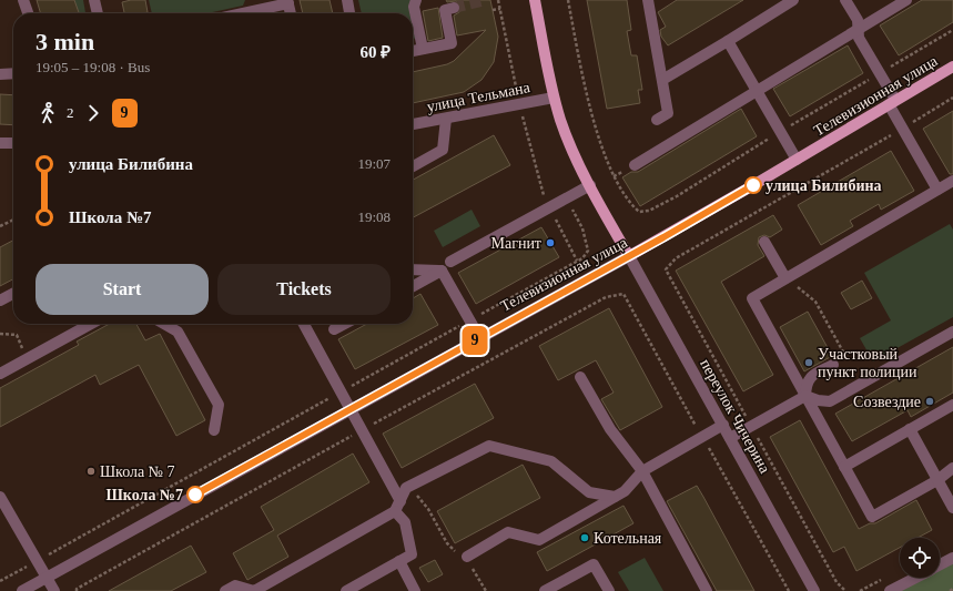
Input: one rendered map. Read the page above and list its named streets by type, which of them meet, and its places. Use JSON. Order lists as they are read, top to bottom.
{
  "streets": {
    "main road": ["Телевизионная улица"],
    "street": ["улица Тельмана", "переулок Чичерина"]
  },
  "crossings": [
    ["Телевизионная улица", "переулок Чичерина"]
  ],
  "places": [
    "улица Билибина",
    "Магнит",
    "Участковый пункт полиции",
    "Созвездие",
    "Школа № 7",
    "Школа №7",
    "Котельная"
  ],
  "lines": ["bus line 9"],
  "page": {
    "on_map": "9",
    "heading": ["3 min", "19:05 – 19:08 · Bus", "60 ₽"],
    "legs": ["2", "9"],
    "list": [
      {
        "name": "улица Билибина",
        "value": "19:07"
      },
      {
        "name": "Школа №7",
        "value": "19:08"
      }
    ],
    "buttons": ["Start", "Tickets"]
  }
}
